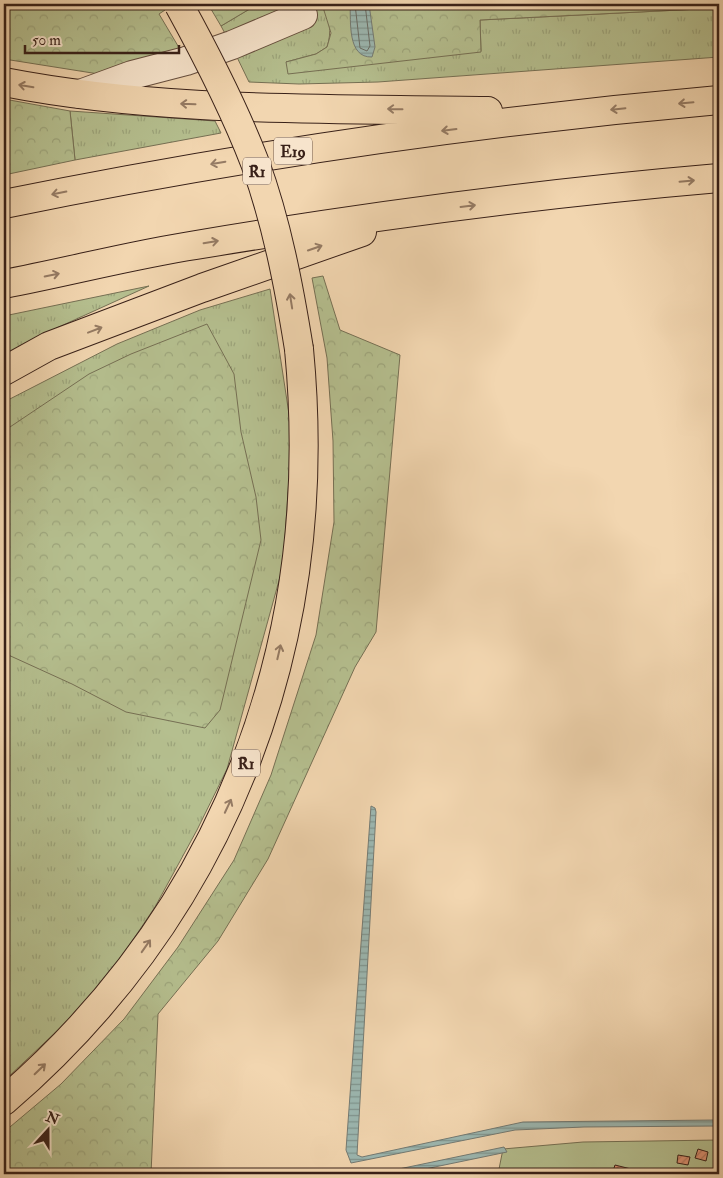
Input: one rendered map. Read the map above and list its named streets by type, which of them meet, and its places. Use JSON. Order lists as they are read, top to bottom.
{
  "streets": {
    "highway": ["E19", "R1"]
  },
  "scale_bar": "50 m",
  "north": "top"
}
